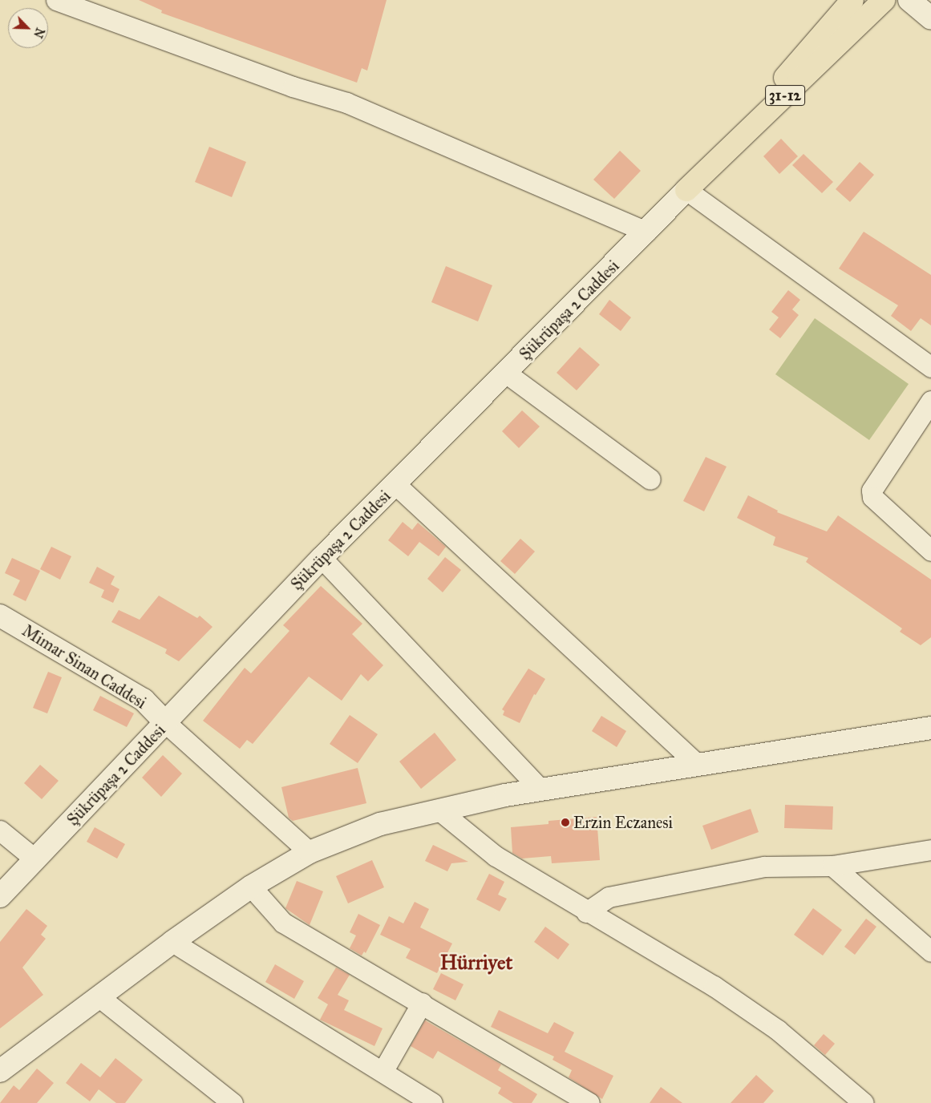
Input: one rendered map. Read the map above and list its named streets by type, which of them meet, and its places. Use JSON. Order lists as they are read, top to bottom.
{
  "streets": {
    "main road": ["31-12"],
    "street": ["Şükrüpaşa 2 Caddesi", "Mimar Sinan Caddesi"]
  },
  "crossings": [
    ["31-12", "Şükrüpaşa 2 Caddesi"],
    ["Şükrüpaşa 2 Caddesi", "Mimar Sinan Caddesi"]
  ],
  "districts": ["Hürriyet"],
  "places": ["Erzin Eczanesi"],
  "north": "bottom right"
}
